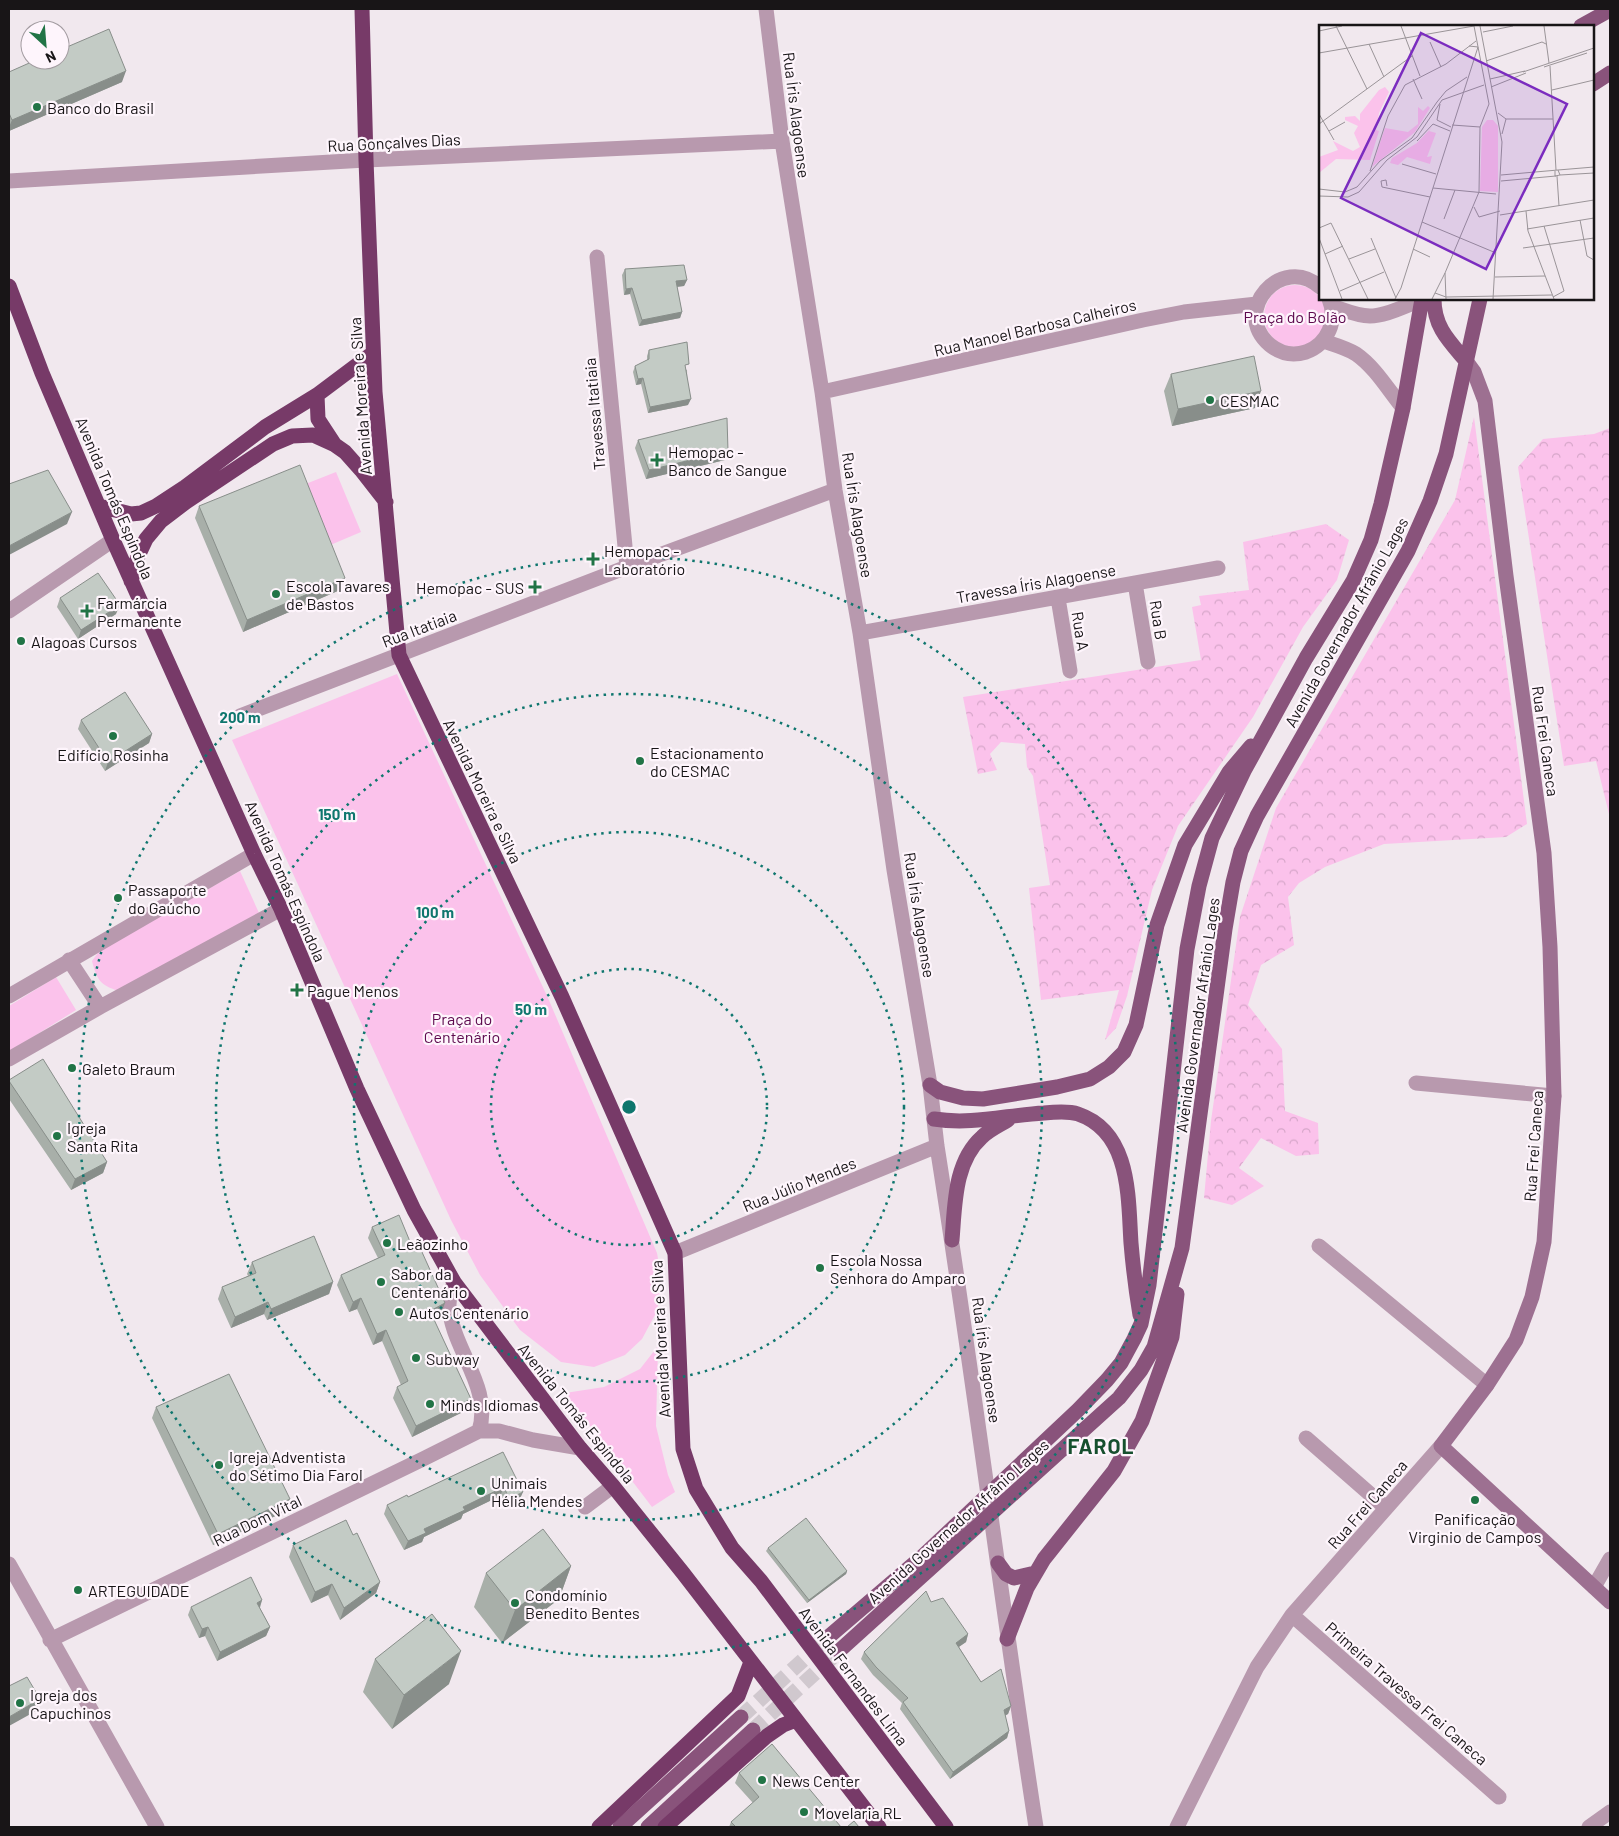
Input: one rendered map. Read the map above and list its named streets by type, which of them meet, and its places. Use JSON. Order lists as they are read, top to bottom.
{
  "streets": {
    "highway": ["Avenida Moreira e Silva", "Avenida Tomás Espíndola", "Avenida Fernandes Lima"],
    "main road": ["Avenida Governador Afrânio Lages"],
    "street": [
      "Rua Íris Alagoense",
      "Rua Gonçalves Dias",
      "Rua Manoel Barbosa Calheiros",
      "Travessa Itatiaia",
      "Travessa Íris Alagoense",
      "Rua B",
      "Rua Itatiaia",
      "Rua A",
      "Rua Frei Caneca",
      "Rua Júlio Mendes",
      "Rua Dom Vital",
      "Primeira Travessa Frei Caneca"
    ]
  },
  "crossings": [
    ["Rua Íris Alagoense", "Rua Gonçalves Dias"],
    ["Rua Íris Alagoense", "Rua Manoel Barbosa Calheiros"],
    ["Rua Íris Alagoense", "Travessa Íris Alagoense"],
    ["Rua Íris Alagoense", "Rua Itatiaia"],
    ["Rua Íris Alagoense", "Rua Júlio Mendes"],
    ["Rua Gonçalves Dias", "Avenida Moreira e Silva"],
    ["Avenida Moreira e Silva", "Rua Itatiaia"],
    ["Avenida Moreira e Silva", "Rua Júlio Mendes"],
    ["Avenida Moreira e Silva", "Avenida Fernandes Lima"],
    ["Travessa Itatiaia", "Rua Itatiaia"],
    ["Travessa Íris Alagoense", "Rua B"],
    ["Travessa Íris Alagoense", "Rua A"],
    ["Avenida Governador Afrânio Lages", "Rua Frei Caneca"],
    ["Rua Frei Caneca", "Primeira Travessa Frei Caneca"]
  ],
  "districts": ["FAROL"],
  "parks": ["Praça do Bolão", "Praça do Centenário"],
  "places": {
    "other": [
      "Banco do Brasil",
      "CESMAC",
      "Escola Tavares de Bastos",
      "Alagoas Cursos",
      "Edifício Rosinha",
      "Estacionamento do CESMAC",
      "Passaporte do Gaúcho",
      "Galeto Braum",
      "Igreja Santa Rita",
      "Leãozinho",
      "Escola Nossa Senhora do Amparo",
      "Sabor da Centenário",
      "Autos Centenário",
      "Subway",
      "Minds Idiomas",
      "Igreja Adventista do Sétimo Dia Farol",
      "Unimais Hélia Mendes",
      "Panificação Virginio de Campos",
      "ARTEGUIDADE",
      "Condomínio Benedito Bentes",
      "Igreja dos Capuchinos",
      "News Center",
      "Movelaria RL"
    ],
    "health": [
      "Hemopac - Banco de Sangue",
      "Hemopac - Laboratório",
      "Hemopac - SUS",
      "Farmárcia Permanente",
      "Pague Menos"
    ]
  },
  "north": "bottom right",
  "rings": [
    "200 m",
    "150 m",
    "100 m",
    "50 m"
  ]
}
